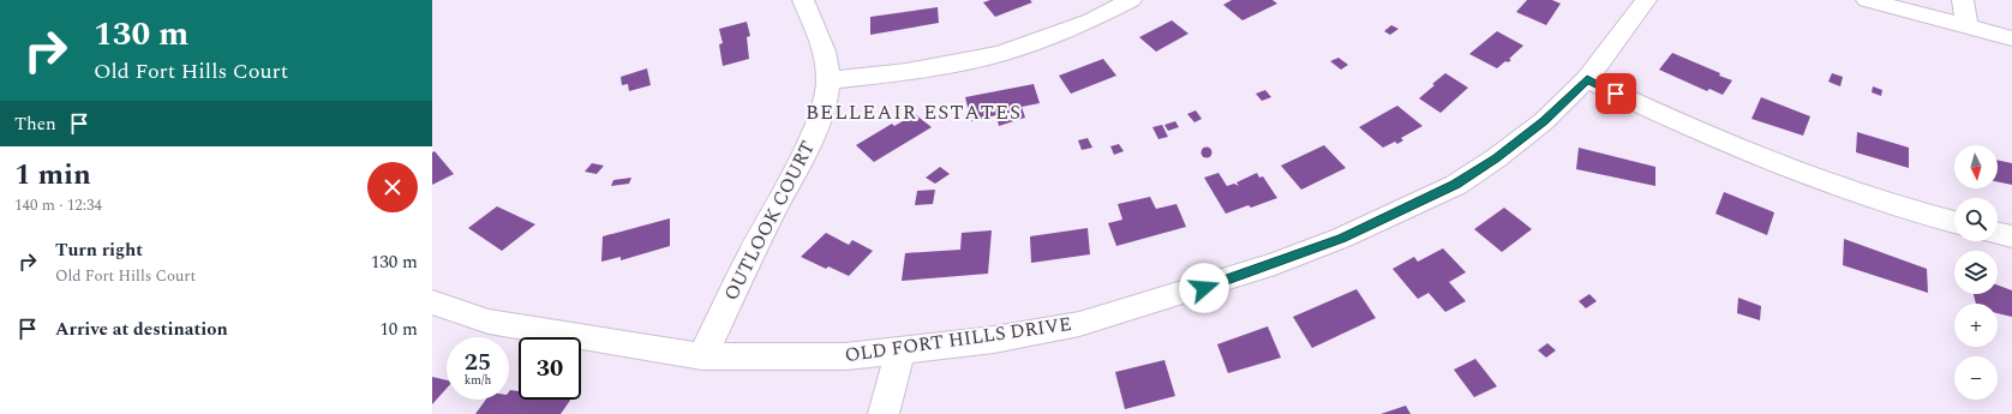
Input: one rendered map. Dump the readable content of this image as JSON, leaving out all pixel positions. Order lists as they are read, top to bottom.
{
  "streets": {
    "street": ["OUTLOOK COURT", "OLD FORT HILLS DRIVE"]
  },
  "crossings": [
    ["OUTLOOK COURT", "OLD FORT HILLS DRIVE"]
  ],
  "districts": ["BELLEAIR ESTATES"],
  "north": "bottom",
  "page": {
    "turn": ["130 m", "Old Fort Hills Court"],
    "then": "Then",
    "map_buttons": ["+", "−"],
    "heading": ["1 min", "140 m · 12:34"],
    "list": [
      {
        "name": "Turn right",
        "note": "Old Fort Hills Court",
        "value": "130 m"
      },
      {
        "name": "Arrive at destination",
        "value": "10 m"
      }
    ],
    "speed": "25 km/h",
    "limit": "30"
  }
}
